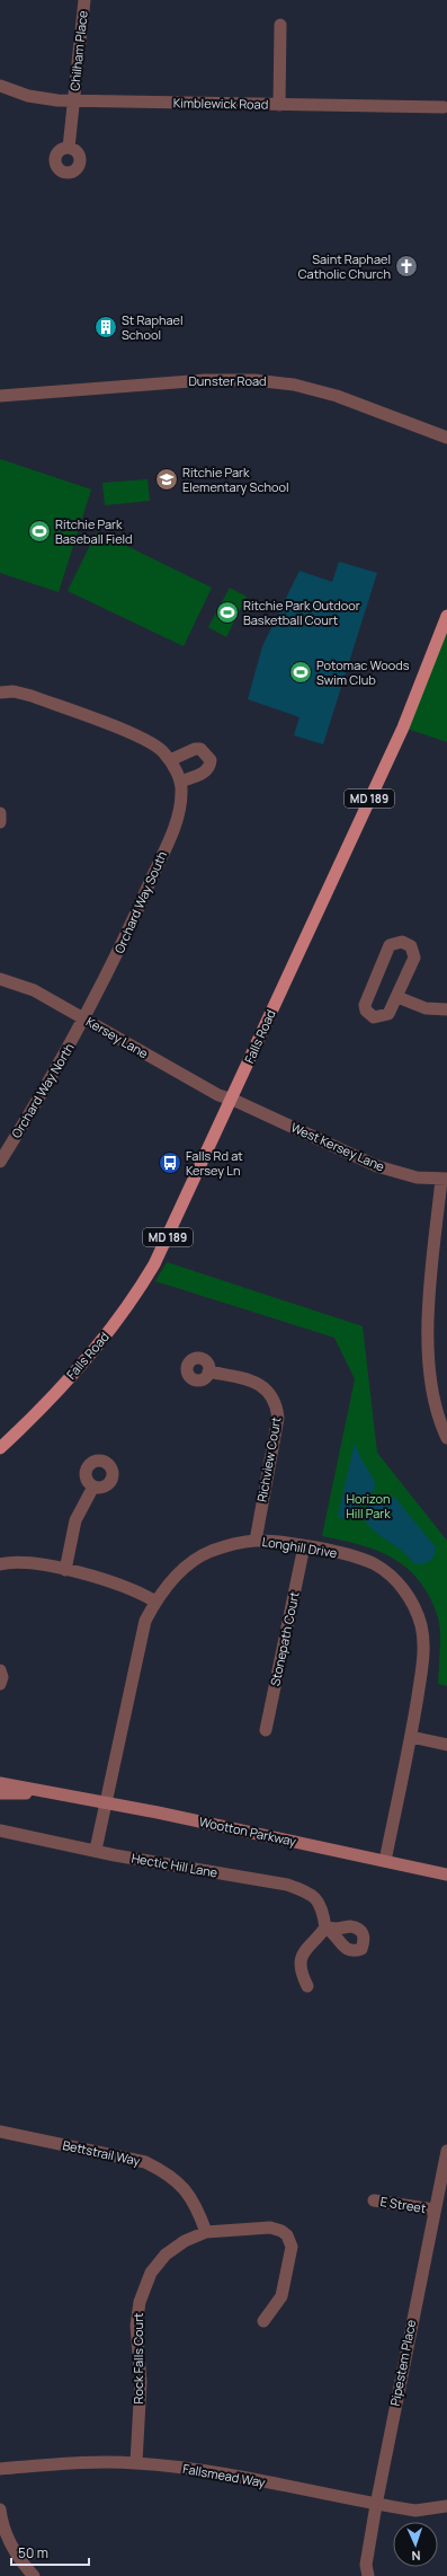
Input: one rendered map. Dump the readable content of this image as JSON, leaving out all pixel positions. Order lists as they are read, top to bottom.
{
  "streets": {
    "main road": ["MD 189", "Falls Road", "Wootton Parkway"],
    "street": [
      "Chilham Place",
      "Kimblewick Road",
      "Dunster Road",
      "Orchard Way South",
      "Kersey Lane",
      "Orchard Way North",
      "West Kersey Lane",
      "Richview Court",
      "Longhill Drive",
      "Stonepath Court",
      "Hectic Hill Lane",
      "Bettstrail Way",
      "E Street",
      "Rock Falls Court",
      "Pipestem Place",
      "Fallsmead Way"
    ]
  },
  "crossings": [
    ["Chilham Place", "Kimblewick Road"],
    ["Orchard Way South", "Kersey Lane"],
    ["Orchard Way South", "Orchard Way North"],
    ["Falls Road", "Kersey Lane"],
    ["Falls Road", "West Kersey Lane"],
    ["Kersey Lane", "Orchard Way North"],
    ["Kersey Lane", "West Kersey Lane"],
    ["Richview Court", "Longhill Drive"],
    ["Longhill Drive", "Stonepath Court"],
    ["Longhill Drive", "Wootton Parkway"],
    ["Longhill Drive", "Hectic Hill Lane"],
    ["Bettstrail Way", "Rock Falls Court"],
    ["E Street", "Pipestem Place"],
    ["Rock Falls Court", "Fallsmead Way"],
    ["Pipestem Place", "Fallsmead Way"]
  ],
  "parks": ["Horizon Hill Park"],
  "places": {
    "church": ["Saint Raphael Catholic Church"],
    "building": ["St Raphael School"],
    "school or university": ["Ritchie Park Elementary School"],
    "sports": ["Ritchie Park Baseball Field", "Ritchie Park Outdoor Basketball Court", "Potomac Woods Swim Club"],
    "bus stop": ["Falls Rd at Kersey Ln"]
  },
  "scale_bar": "50 m",
  "north": "bottom"
}
